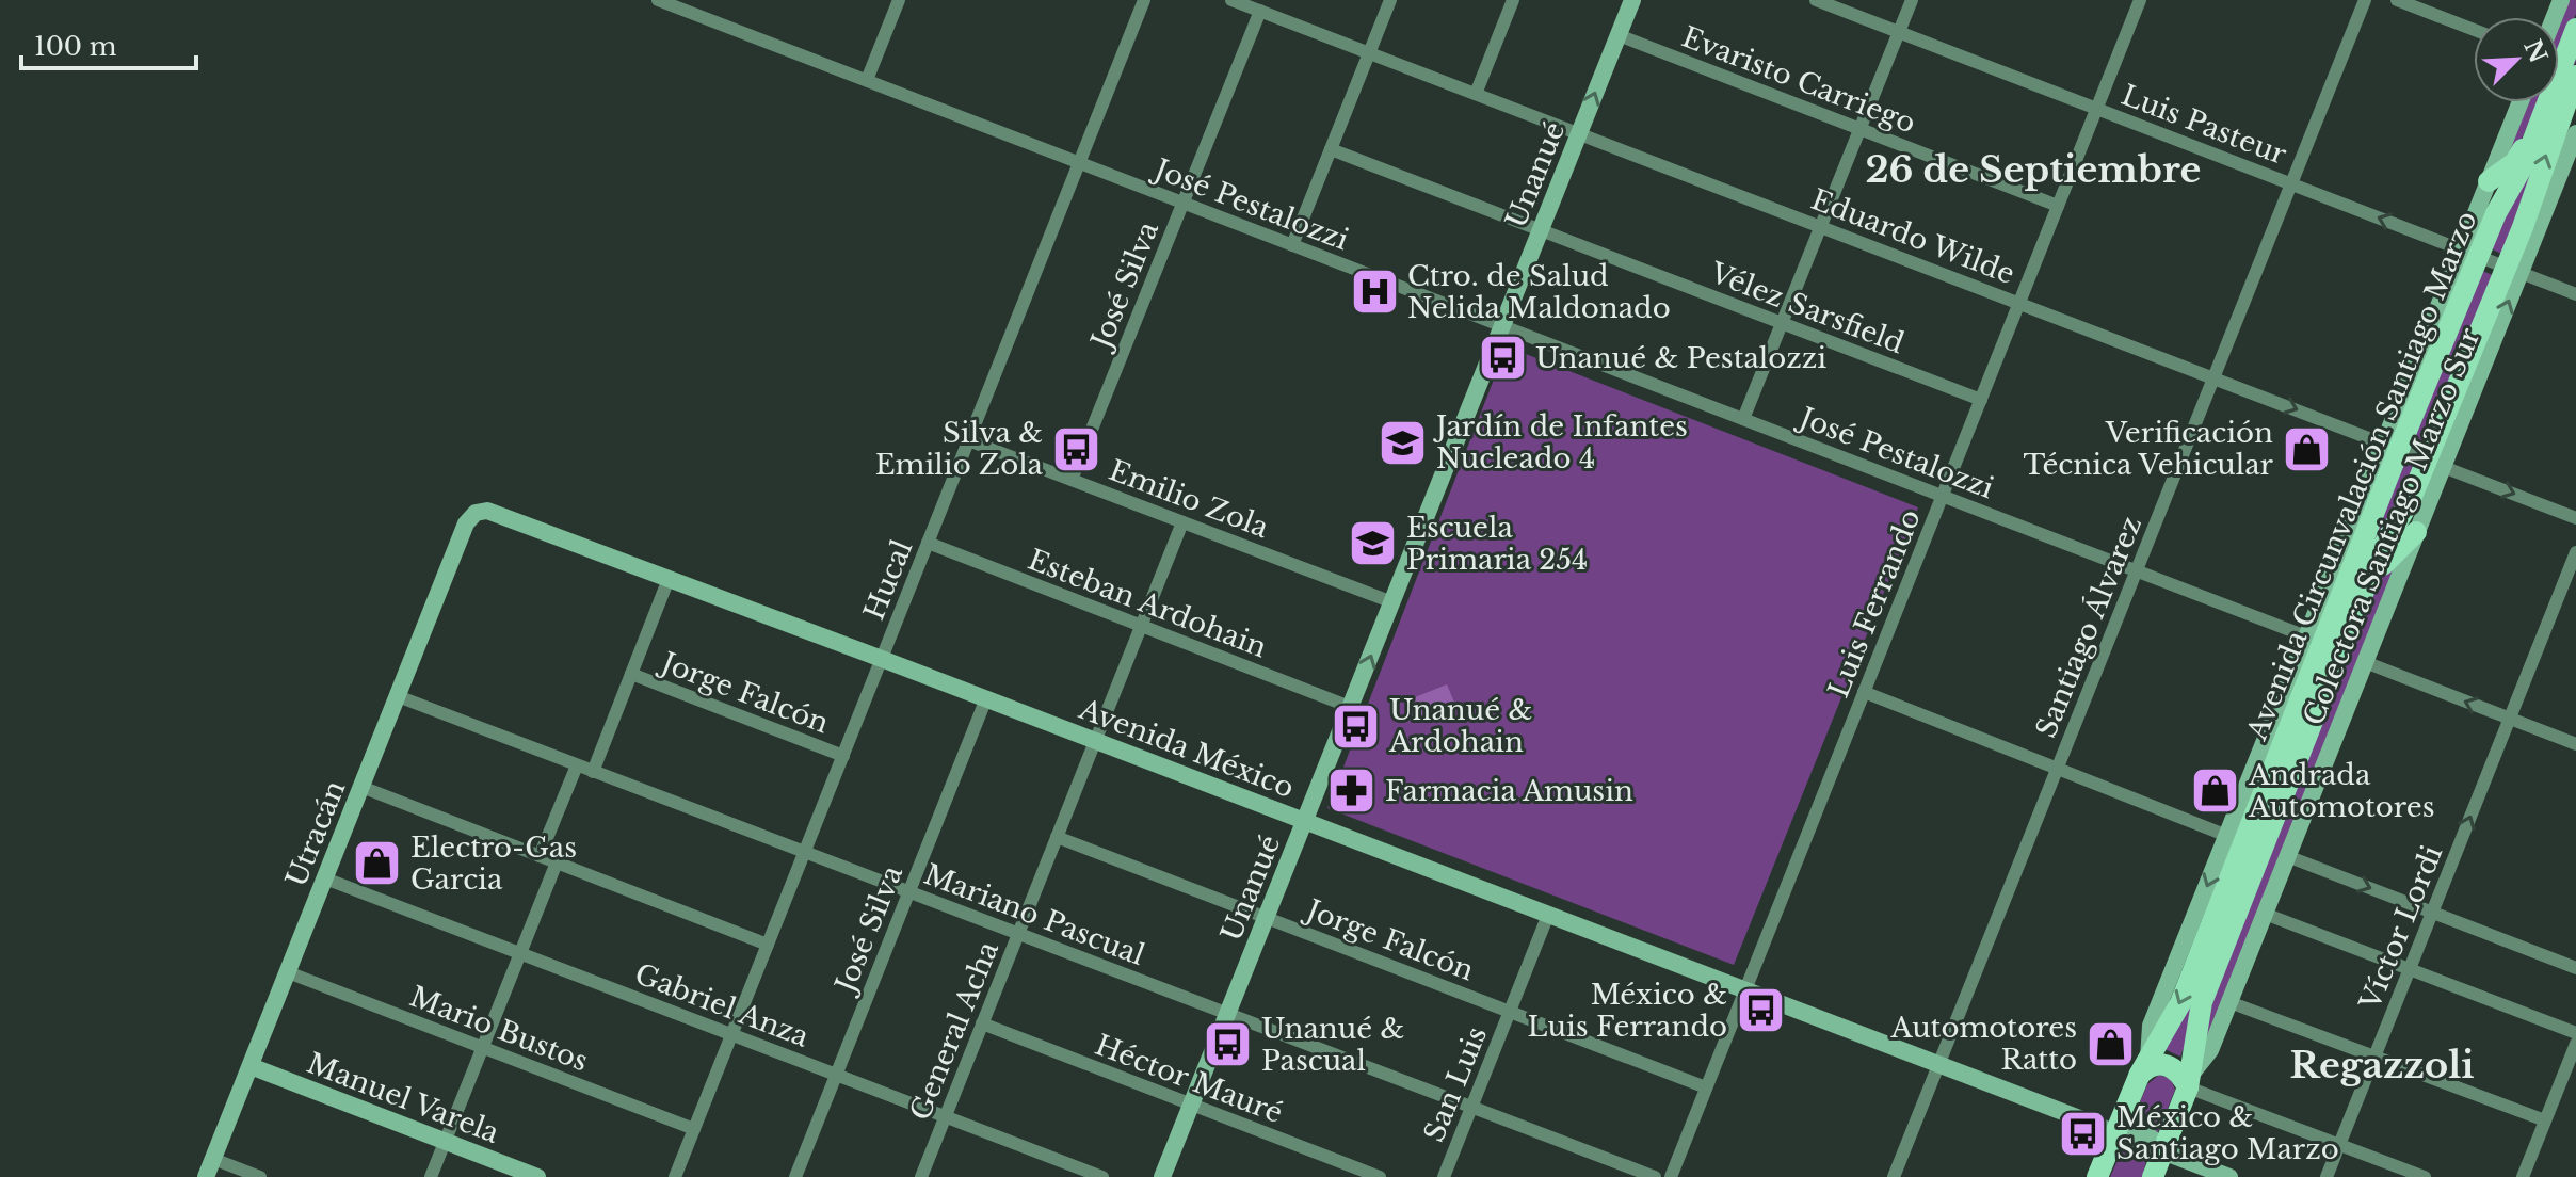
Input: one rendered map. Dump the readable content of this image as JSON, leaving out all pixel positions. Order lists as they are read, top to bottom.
{
  "streets": {
    "main road": ["Avenida Circunvalación Santiago Marzo"],
    "street": [
      "Evaristo Carriego",
      "Luis Pasteur",
      "Unanué",
      "José Pestalozzi",
      "Eduardo Wilde",
      "José Silva",
      "Vélez Sarsfield",
      "Emilio Zola",
      "Colectora Santiago Marzo Sur",
      "Hucal",
      "Esteban Ardohain",
      "Luis Ferrando",
      "Santiago Álvarez",
      "Jorge Falcón",
      "Avenida México",
      "Utracán",
      "Mariano Pascual",
      "Víctor Lordi",
      "Gabriel Anza",
      "Mario Bustos",
      "General Acha",
      "Héctor Mauré",
      "San Luis",
      "Manuel Varela"
    ]
  },
  "crossings": [
    ["Evaristo Carriego", "Unanué"],
    ["Evaristo Carriego", "Luis Ferrando"],
    ["Luis Pasteur", "Avenida Circunvalación Santiago Marzo"],
    ["Luis Pasteur", "Luis Ferrando"],
    ["Luis Pasteur", "Santiago Álvarez"],
    ["Unanué", "José Pestalozzi"],
    ["Unanué", "Eduardo Wilde"],
    ["Unanué", "Vélez Sarsfield"],
    ["Unanué", "Emilio Zola"],
    ["Unanué", "Esteban Ardohain"],
    ["Unanué", "Jorge Falcón"],
    ["Unanué", "Avenida México"],
    ["Unanué", "Mariano Pascual"],
    ["Unanué", "Héctor Mauré"],
    ["José Pestalozzi", "José Silva"],
    ["José Pestalozzi", "Colectora Santiago Marzo Sur"],
    ["José Pestalozzi", "Hucal"],
    ["José Pestalozzi", "Luis Ferrando"],
    ["José Pestalozzi", "Santiago Álvarez"],
    ["Eduardo Wilde", "José Silva"],
    ["Eduardo Wilde", "Avenida Circunvalación Santiago Marzo"],
    ["Eduardo Wilde", "Colectora Santiago Marzo Sur"],
    ["Eduardo Wilde", "Luis Ferrando"],
    ["Eduardo Wilde", "Santiago Álvarez"],
    ["José Silva", "Emilio Zola"],
    ["José Silva", "Avenida México"],
    ["José Silva", "Mariano Pascual"],
    ["José Silva", "Gabriel Anza"],
    ["Vélez Sarsfield", "Luis Ferrando"],
    ["Avenida Circunvalación Santiago Marzo", "Colectora Santiago Marzo Sur"],
    ["Avenida Circunvalación Santiago Marzo", "Avenida México"],
    ["Emilio Zola", "Hucal"],
    ["Emilio Zola", "General Acha"],
    ["Hucal", "Esteban Ardohain"],
    ["Hucal", "Jorge Falcón"],
    ["Hucal", "Avenida México"],
    ["Hucal", "Mariano Pascual"],
    ["Hucal", "Gabriel Anza"],
    ["Hucal", "Mario Bustos"],
    ["Esteban Ardohain", "General Acha"],
    ["Luis Ferrando", "Jorge Falcón"],
    ["Luis Ferrando", "Avenida México"],
    ["Santiago Álvarez", "Avenida México"],
    ["Jorge Falcón", "General Acha"],
    ["Jorge Falcón", "San Luis"],
    ["Avenida México", "Utracán"],
    ["Avenida México", "General Acha"],
    ["Avenida México", "San Luis"],
    ["Utracán", "Mariano Pascual"],
    ["Utracán", "Gabriel Anza"],
    ["Utracán", "Mario Bustos"],
    ["Utracán", "Manuel Varela"],
    ["Mariano Pascual", "General Acha"],
    ["Mariano Pascual", "San Luis"],
    ["Gabriel Anza", "General Acha"],
    ["General Acha", "Héctor Mauré"]
  ],
  "districts": ["26 de Septiembre", "Regazzoli"],
  "places": {
    "hospital": ["Ctro. de Salud Nelida Maldonado"],
    "bus stop": [
      "Unanué & Pestalozzi",
      "Silva & Emilio Zola",
      "Unanué & Ardohain",
      "México & Luis Ferrando",
      "Unanué & Pascual",
      "México & Santiago Marzo"
    ],
    "school or university": ["Jardín de Infantes Nucleado 4", "Escuela Primaria 254"],
    "shop": [
      "Verificación Técnica Vehicular",
      "Andrada Automotores",
      "Electro-Gas Garcia",
      "Automotores Ratto"
    ],
    "pharmacy": ["Farmacia Amusin"]
  },
  "scale_bar": "100 m",
  "north": "top right"
}
